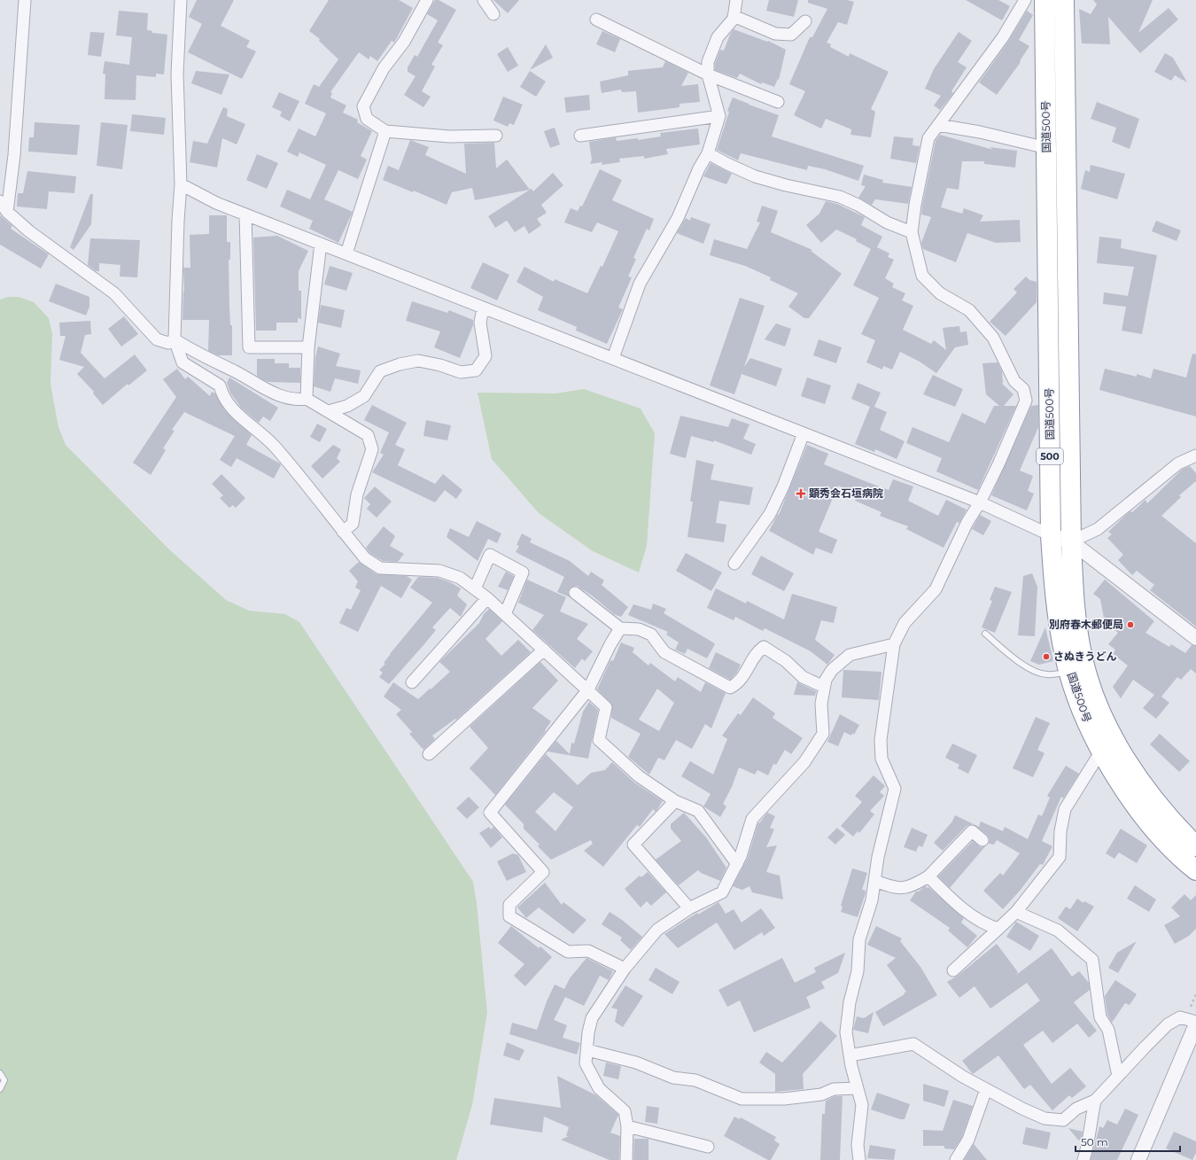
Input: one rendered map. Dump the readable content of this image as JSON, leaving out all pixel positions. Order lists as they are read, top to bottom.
{
  "streets": {
    "highway": ["国道500号", "500"]
  },
  "places": {
    "health": ["顕秀会石垣病院"],
    "other": ["別府春木郵便局", "さぬきうどん"]
  },
  "scale_bar": "50 m"
}
